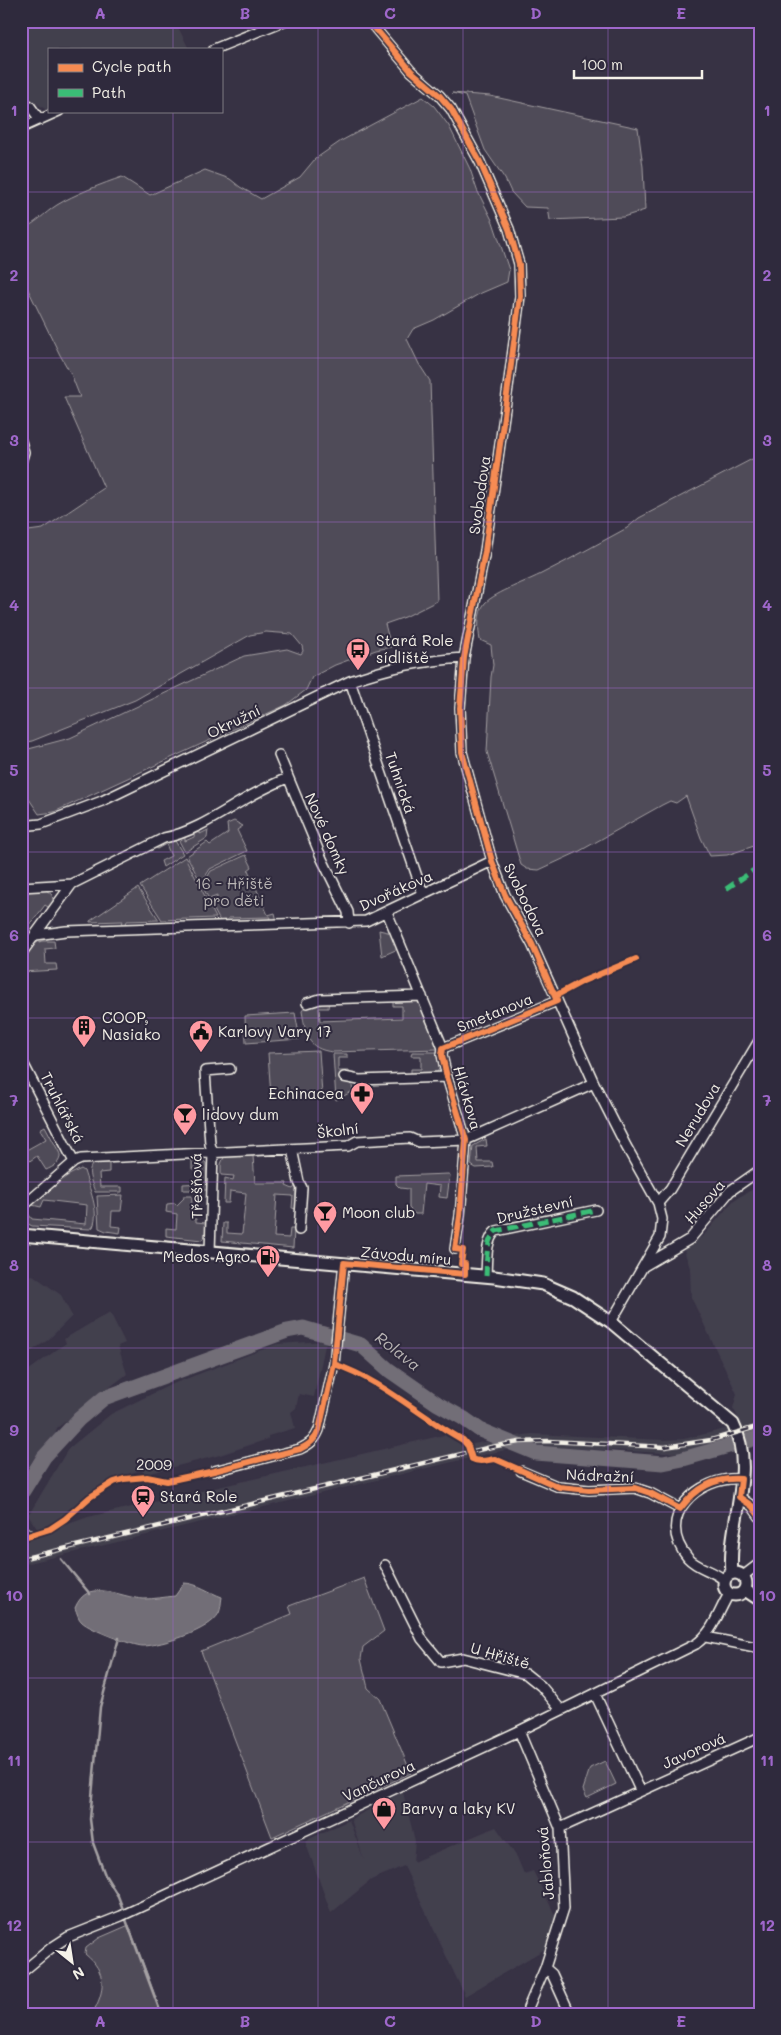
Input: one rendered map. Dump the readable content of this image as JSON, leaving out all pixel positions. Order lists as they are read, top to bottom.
{
  "streets": {
    "main road": ["Závodu míru"],
    "street": [
      "Svobodova",
      "Okružní",
      "Tuhnická",
      "Nové domky",
      "Dvořákova",
      "Smetanova",
      "Hlávkova",
      "Truhlářská",
      "Nerudova",
      "Školní",
      "Třešňová",
      "Husova",
      "Družstevní",
      "Nádražní",
      "U Hřiště",
      "Javorová",
      "Vančurova",
      "Jabloňová"
    ],
    "cycle path": ["2009"]
  },
  "crossings": [
    ["Svobodova", "Okružní"],
    ["Svobodova", "Dvořákova"],
    ["Svobodova", "Smetanova"],
    ["Svobodova", "Nerudova"],
    ["Svobodova", "Školní"],
    ["Svobodova", "Husova"],
    ["Svobodova", "Závodu míru"],
    ["Okružní", "Tuhnická"],
    ["Tuhnická", "Dvořákova"],
    ["Nové domky", "Dvořákova"],
    ["Dvořákova", "Hlávkova"],
    ["Smetanova", "Hlávkova"],
    ["Hlávkova", "Školní"],
    ["Truhlářská", "Školní"],
    ["Školní", "Třešňová"],
    ["Třešňová", "Závodu míru"],
    ["Družstevní", "Závodu míru"],
    ["Závodu míru", "Vančurova"],
    ["U Hřiště", "Vančurova"],
    ["Javorová", "Jabloňová"],
    ["Vančurova", "Jabloňová"]
  ],
  "water": ["Rolava"],
  "parks": ["16 - Hřiště pro děti"],
  "places": {
    "bus stop": ["Stará Role sídliště"],
    "building": ["COOP, Nasiako"],
    "public building": ["Karlovy Vary 17"],
    "pharmacy": ["Echinacea"],
    "bar": ["lidovy dum", "Moon club"],
    "fuel station": ["Medos Agro"],
    "station": ["Stará Role"],
    "shop": ["Barvy a laky KV"]
  },
  "legend": ["Cycle path", "Path"],
  "scale_bar": "100 m",
  "north": "bottom right",
  "grid": {
    "columns": [
      "A",
      "B",
      "C",
      "D",
      "E"
    ],
    "rows": [
      "1",
      "2",
      "3",
      "4",
      "5",
      "6",
      "7",
      "8",
      "9",
      "10",
      "11",
      "12"
    ]
  }
}
